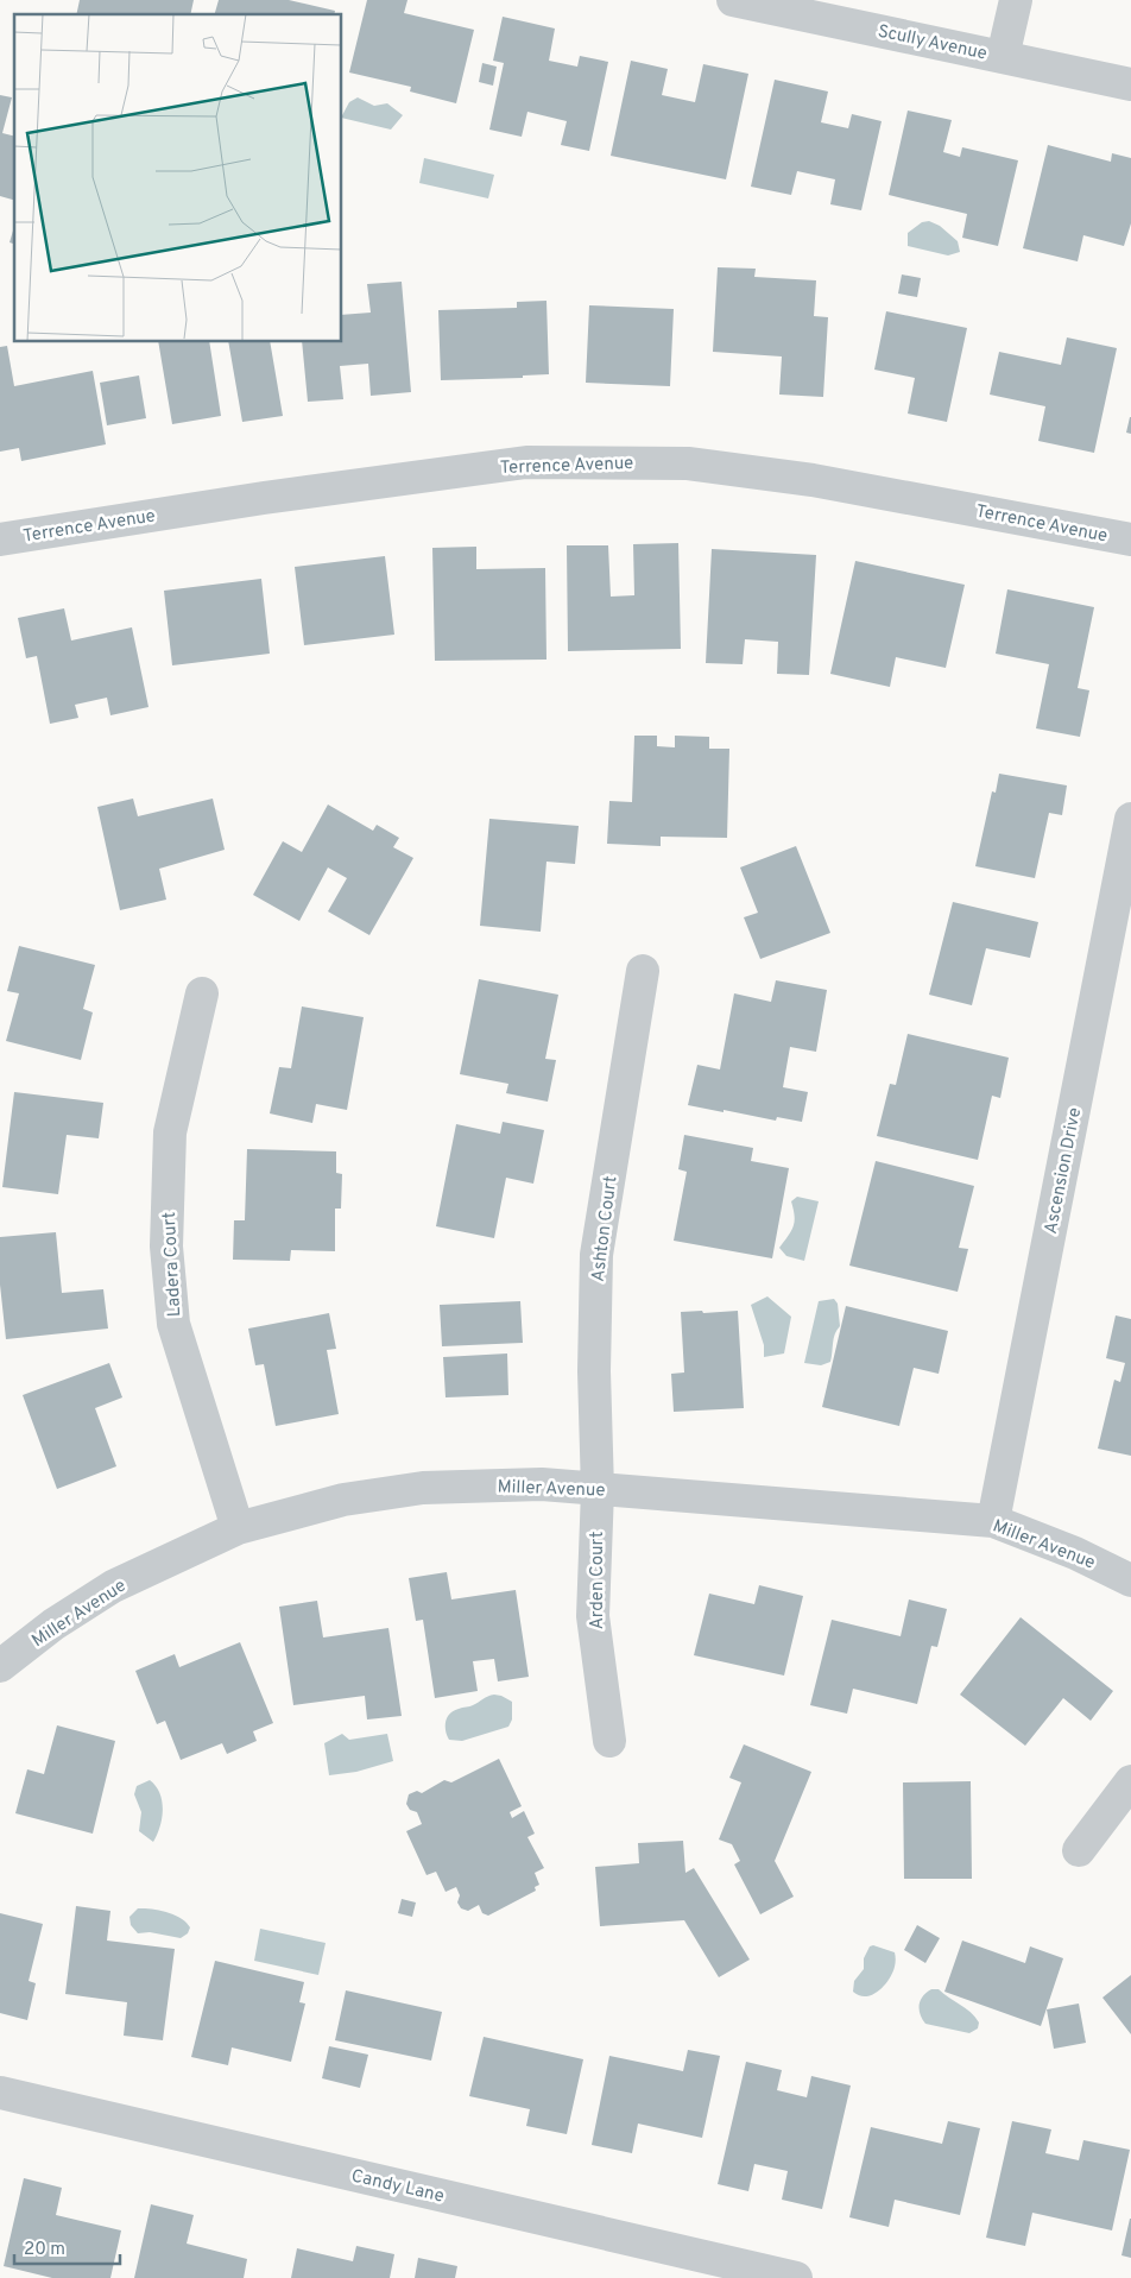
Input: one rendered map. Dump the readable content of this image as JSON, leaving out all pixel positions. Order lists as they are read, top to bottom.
{
  "streets": {
    "street": [
      "Scully Avenue",
      "Terrence Avenue",
      "Ascension Drive",
      "Ashton Court",
      "Ladera Court",
      "Miller Avenue",
      "Arden Court",
      "Candy Lane"
    ]
  },
  "crossings": [
    ["Ascension Drive", "Miller Avenue"],
    ["Ashton Court", "Miller Avenue"],
    ["Ashton Court", "Arden Court"],
    ["Ladera Court", "Miller Avenue"],
    ["Miller Avenue", "Arden Court"]
  ],
  "scale_bar": "20 m"
}
